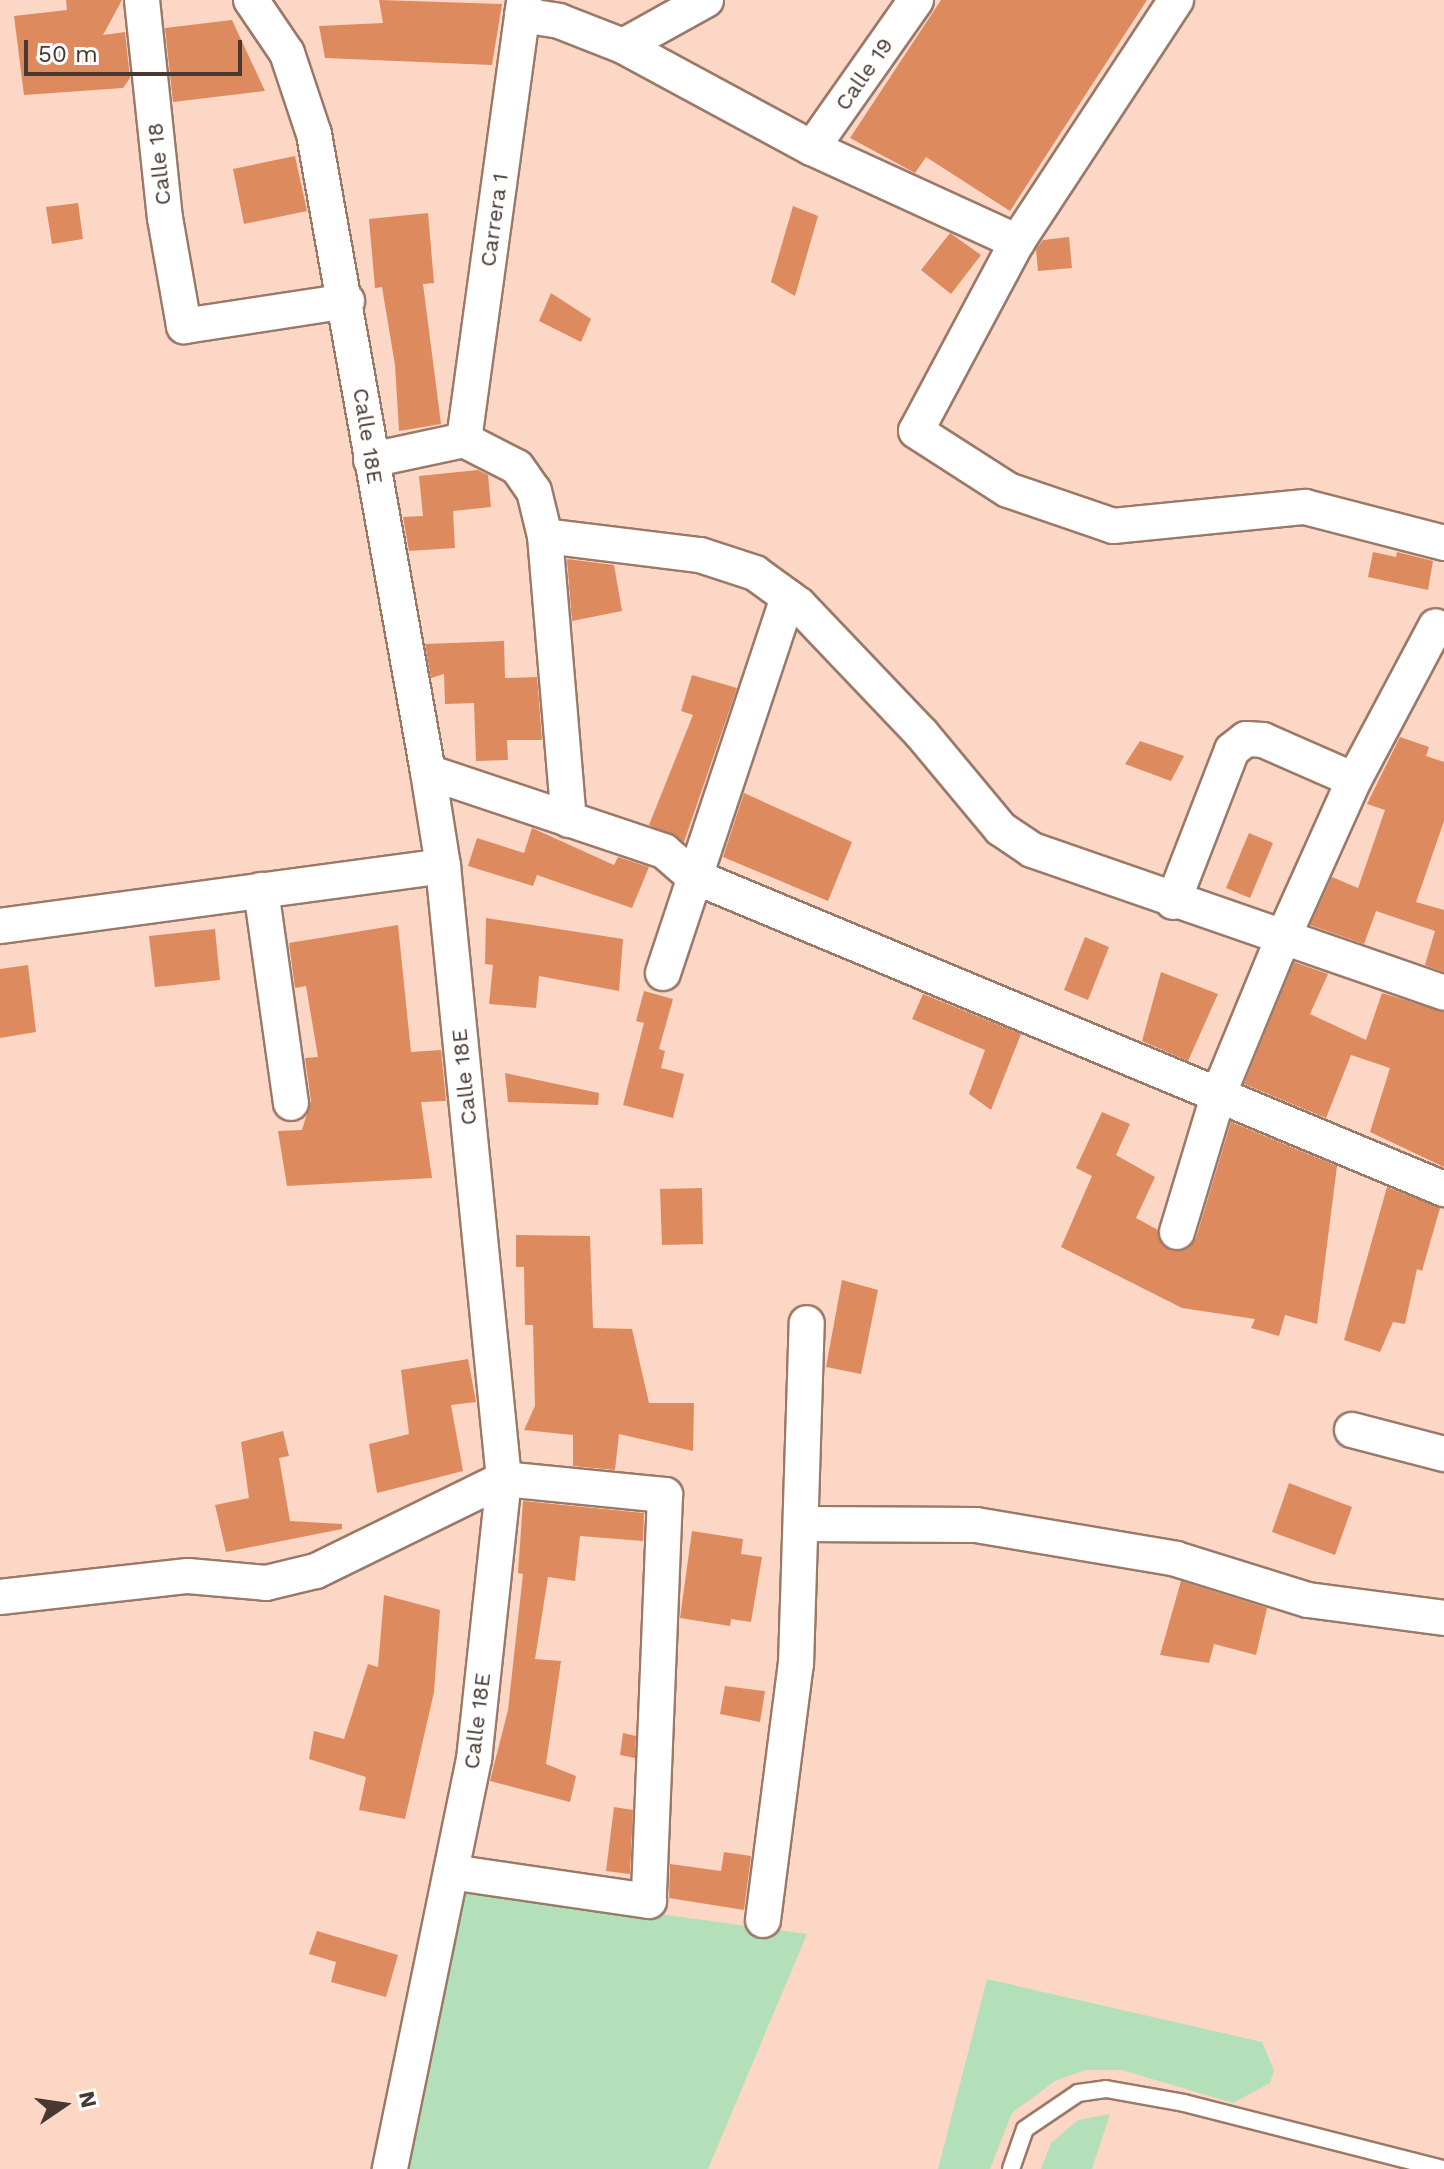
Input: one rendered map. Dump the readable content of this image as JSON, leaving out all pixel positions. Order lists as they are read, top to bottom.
{
  "streets": {
    "street": [
      "Calle 19",
      "Calle 18",
      "Carrera 1",
      "Calle 18E"
    ]
  },
  "crossings": [
    ["Calle 18", "Calle 18E"]
  ],
  "scale_bar": "50 m",
  "north": "right"
}
